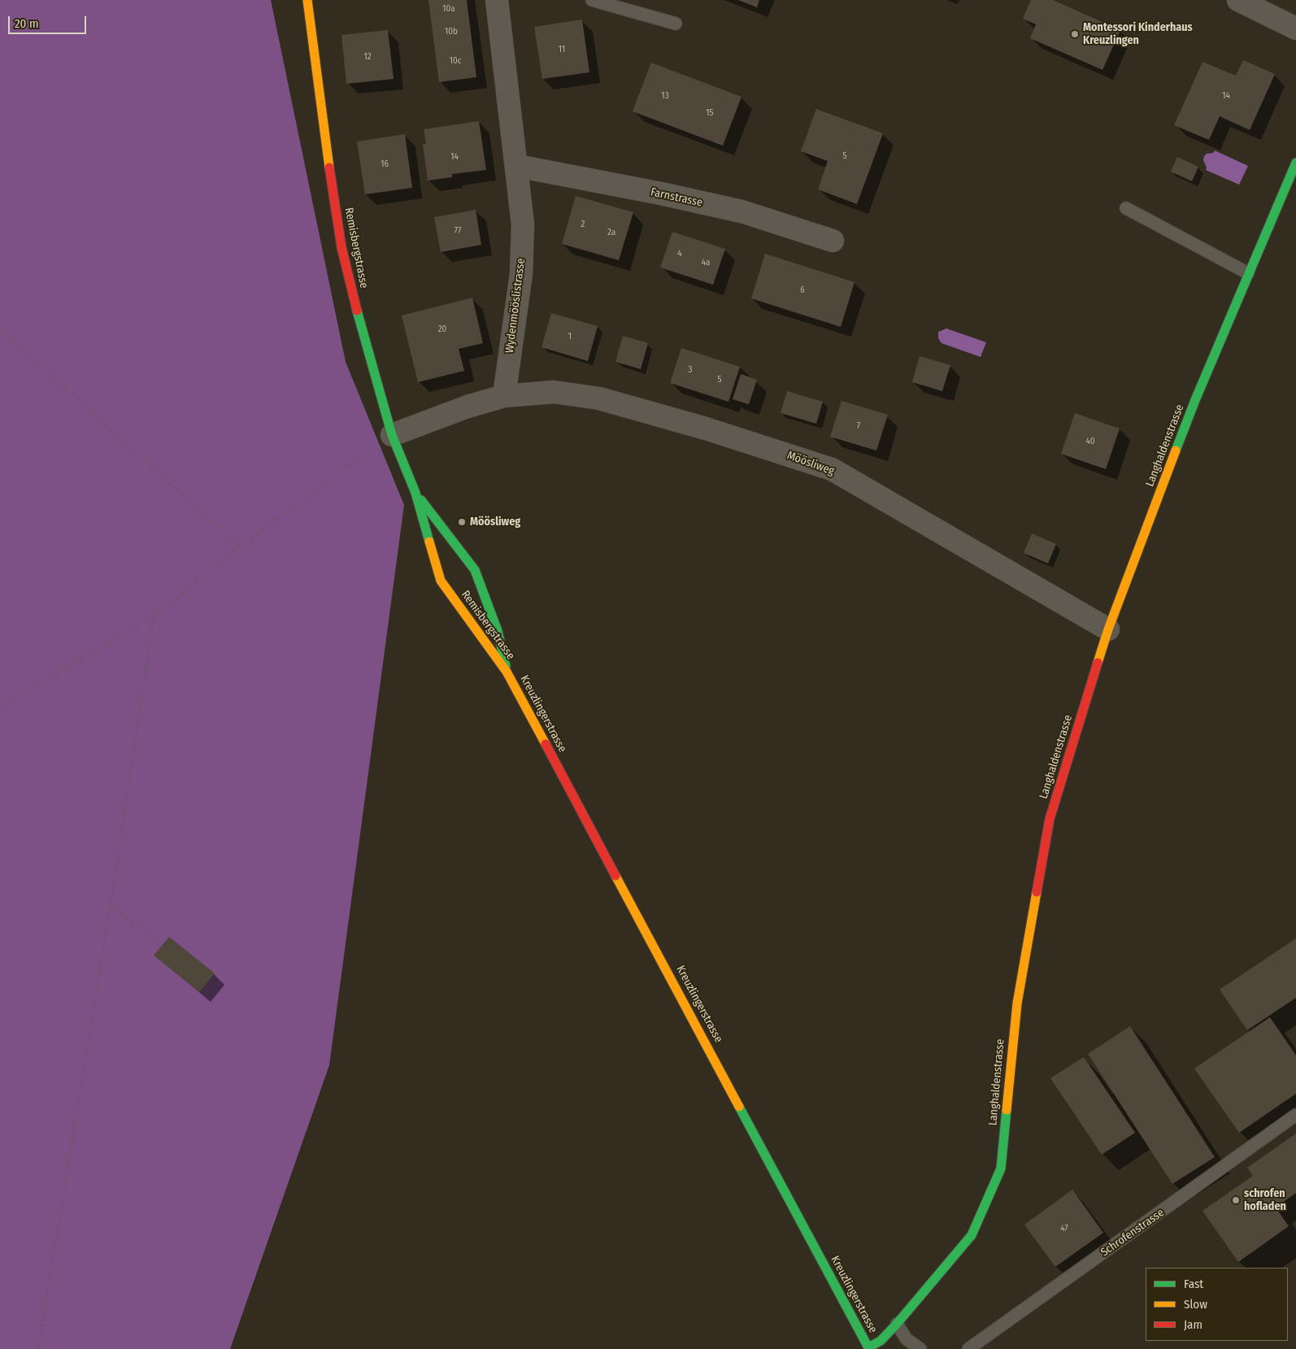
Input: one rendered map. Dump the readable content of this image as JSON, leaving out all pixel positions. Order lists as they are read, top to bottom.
{
  "streets": {
    "street": [
      "Farnstrasse",
      "Remisbergstrasse",
      "Wydenmööslistrasse",
      "Langhaldenstrasse",
      "Möösliweg",
      "Kreuzlingerstrasse"
    ],
    "lane": ["Schrofenstrasse"]
  },
  "crossings": [
    ["Farnstrasse", "Wydenmööslistrasse"],
    ["Remisbergstrasse", "Kreuzlingerstrasse"],
    ["Wydenmööslistrasse", "Möösliweg"],
    ["Langhaldenstrasse", "Möösliweg"],
    ["Langhaldenstrasse", "Kreuzlingerstrasse"]
  ],
  "places": ["Montessori Kinderhaus Kreuzlingen", "Möösliweg", "schrofen hofladen"],
  "house_numbers": [
    "10a",
    "10b",
    "11",
    "12",
    "10c",
    "13",
    "14",
    "15",
    "5",
    "14",
    "16",
    "2",
    "77",
    "2a",
    "4",
    "4a",
    "6",
    "20",
    "1",
    "3",
    "5",
    "7",
    "40",
    "47"
  ],
  "legend": ["Fast", "Slow", "Jam"],
  "scale_bar": "20 m"
}
